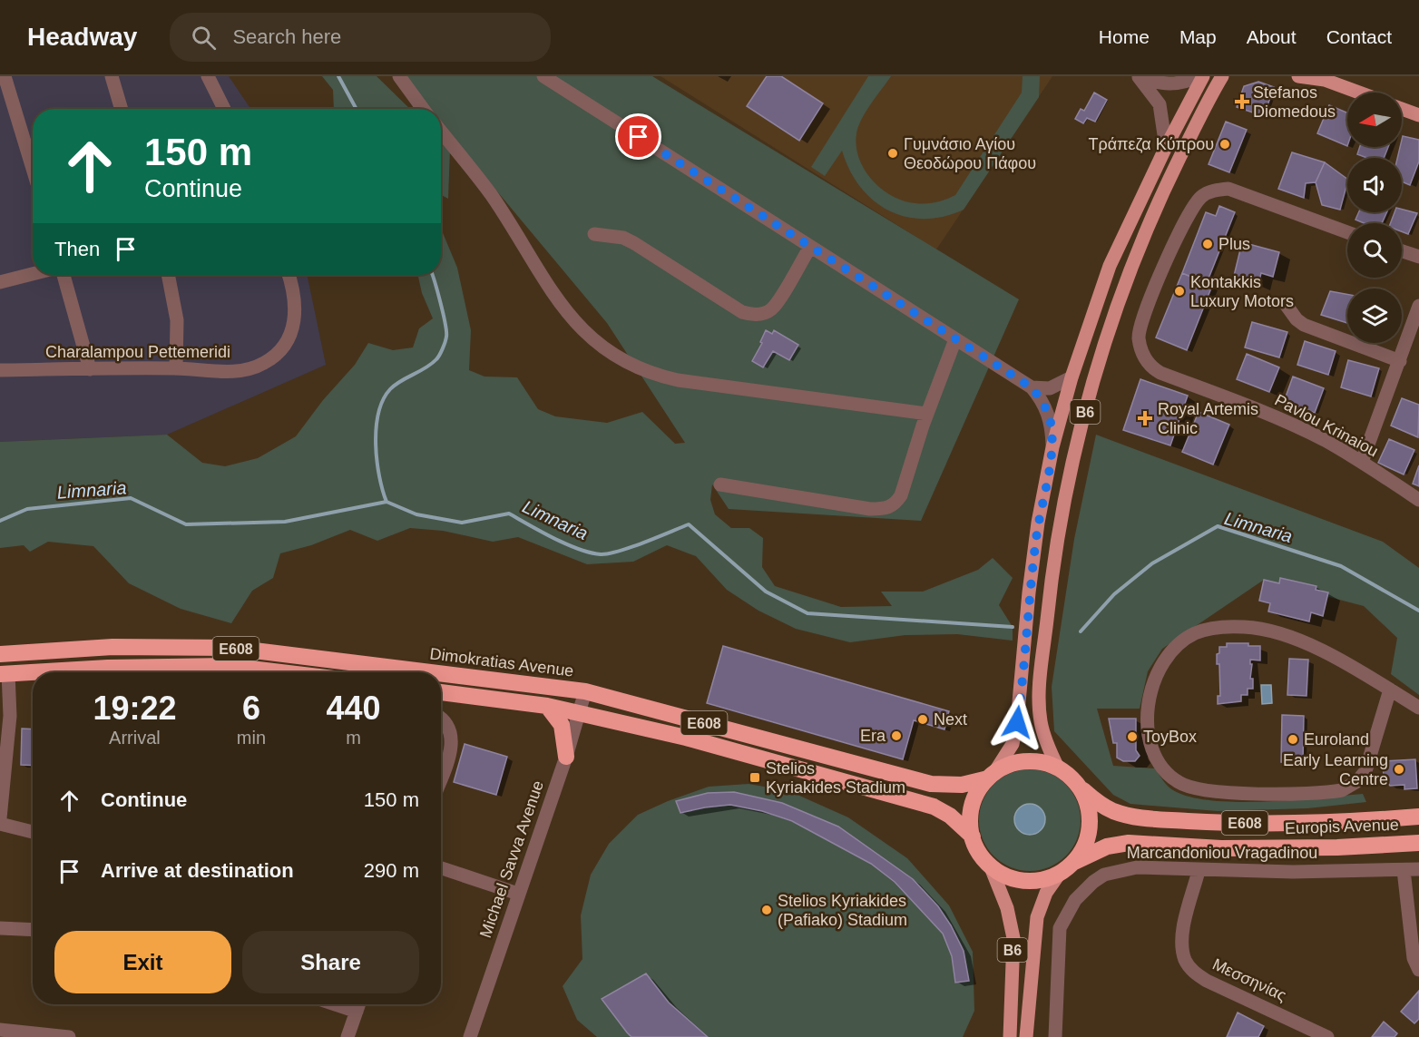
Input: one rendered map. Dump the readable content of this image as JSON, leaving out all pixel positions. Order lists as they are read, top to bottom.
{
  "streets": {
    "highway": ["E608", "Dimokratias Avenue", "Europis Avenue"],
    "main road": ["B6"],
    "street": [
      "Charalampou Pettemeridi",
      "Pavlou Krinaiou",
      "Marcandoniou Vragadinou",
      "Michael Savva Avenue",
      "Μεσσηνίας"
    ]
  },
  "crossings": [
    ["B6", "E608"],
    ["B6", "Dimokratias Avenue"],
    ["B6", "Europis Avenue"],
    ["E608", "Dimokratias Avenue"],
    ["E608", "Europis Avenue"],
    ["E608", "Michael Savva Avenue"],
    ["Dimokratias Avenue", "Europis Avenue"],
    ["Dimokratias Avenue", "Michael Savva Avenue"],
    ["Marcandoniou Vragadinou", "Μεσσηνίας"]
  ],
  "water": ["Limnaria"],
  "places": {
    "health": ["Stefanos Diomedous", "Royal Artemis Clinic"],
    "other": [
      "Τράπεζα Κύπρου",
      "Γυμνάσιο Αγίου Θεοδώρου Πάφου",
      "Plus",
      "Kontakkis Luxury Motors",
      "Next",
      "Era",
      "ToyBox",
      "Euroland",
      "Early Learning Centre",
      "Stelios Kyriakides (Pafiako) Stadium"
    ],
    "transit": ["Stelios Kyriakides Stadium"]
  },
  "north": "left",
  "page": {
    "header": "Headway",
    "search": "Search here",
    "nav": [
      "Home",
      "Map",
      "About",
      "Contact"
    ],
    "turn": ["150 m", "Continue"],
    "then": "Then",
    "eta": [
      "19:22",
      "Arrival",
      "6",
      "min",
      "440",
      "m"
    ],
    "list": [
      {
        "name": "Continue",
        "value": "150 m"
      },
      {
        "name": "Arrive at destination",
        "value": "290 m"
      }
    ],
    "buttons": ["Exit", "Share"]
  }
}
